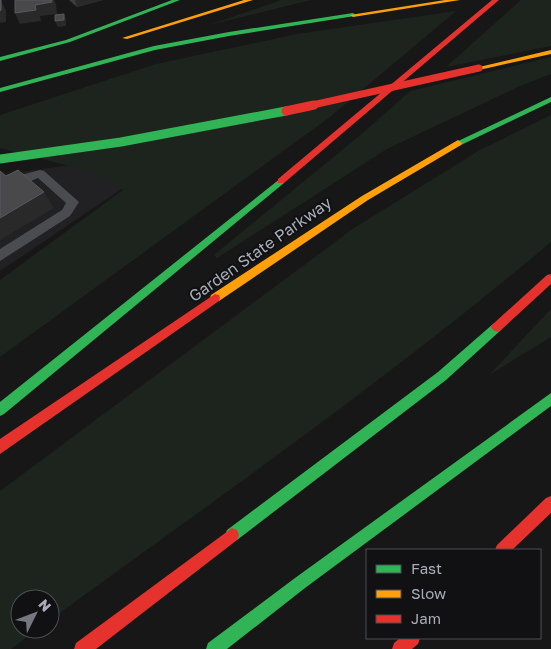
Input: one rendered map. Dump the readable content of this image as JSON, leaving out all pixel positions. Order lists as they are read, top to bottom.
{
  "streets": {
    "main road": ["Garden State Parkway"]
  },
  "legend": ["Fast", "Slow", "Jam"],
  "north": "top right"
}
